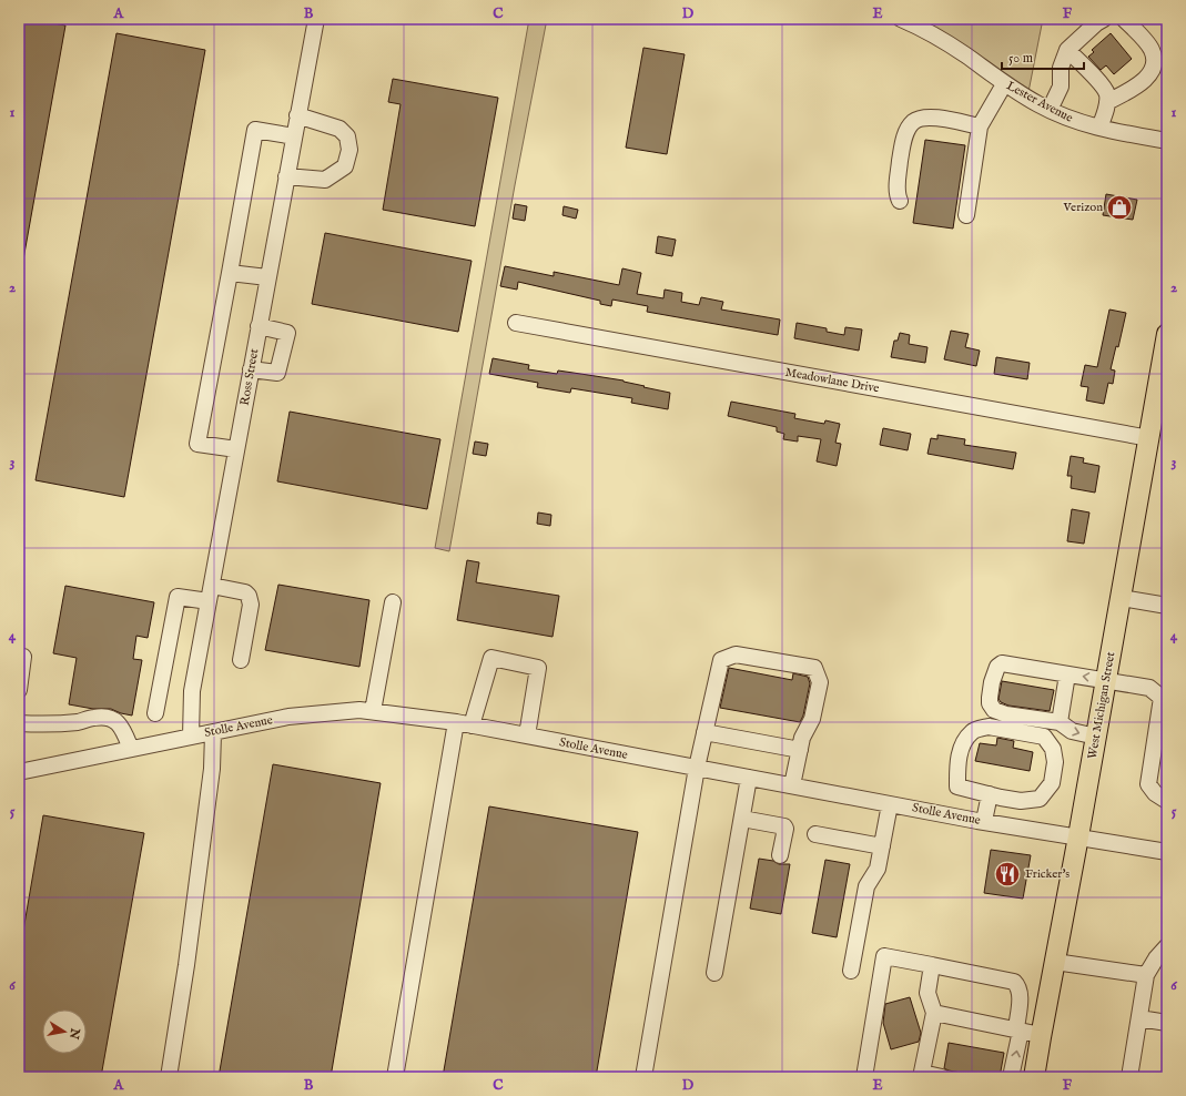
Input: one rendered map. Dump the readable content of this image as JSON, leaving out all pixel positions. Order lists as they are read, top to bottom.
{
  "streets": {
    "main road": ["West Michigan Street"],
    "street": [
      "Lester Avenue",
      "Ross Street",
      "Meadowlane Drive",
      "Stolle Avenue"
    ]
  },
  "crossings": [
    ["Ross Street", "Stolle Avenue"],
    ["Meadowlane Drive", "West Michigan Street"],
    ["West Michigan Street", "Stolle Avenue"]
  ],
  "places": {
    "shop": ["Verizon"],
    "restaurant": ["Fricker's"]
  },
  "scale_bar": "50 m",
  "north": "right",
  "grid": {
    "columns": [
      "A",
      "B",
      "C",
      "D",
      "E",
      "F"
    ],
    "rows": [
      "1",
      "2",
      "3",
      "4",
      "5",
      "6"
    ]
  }
}
